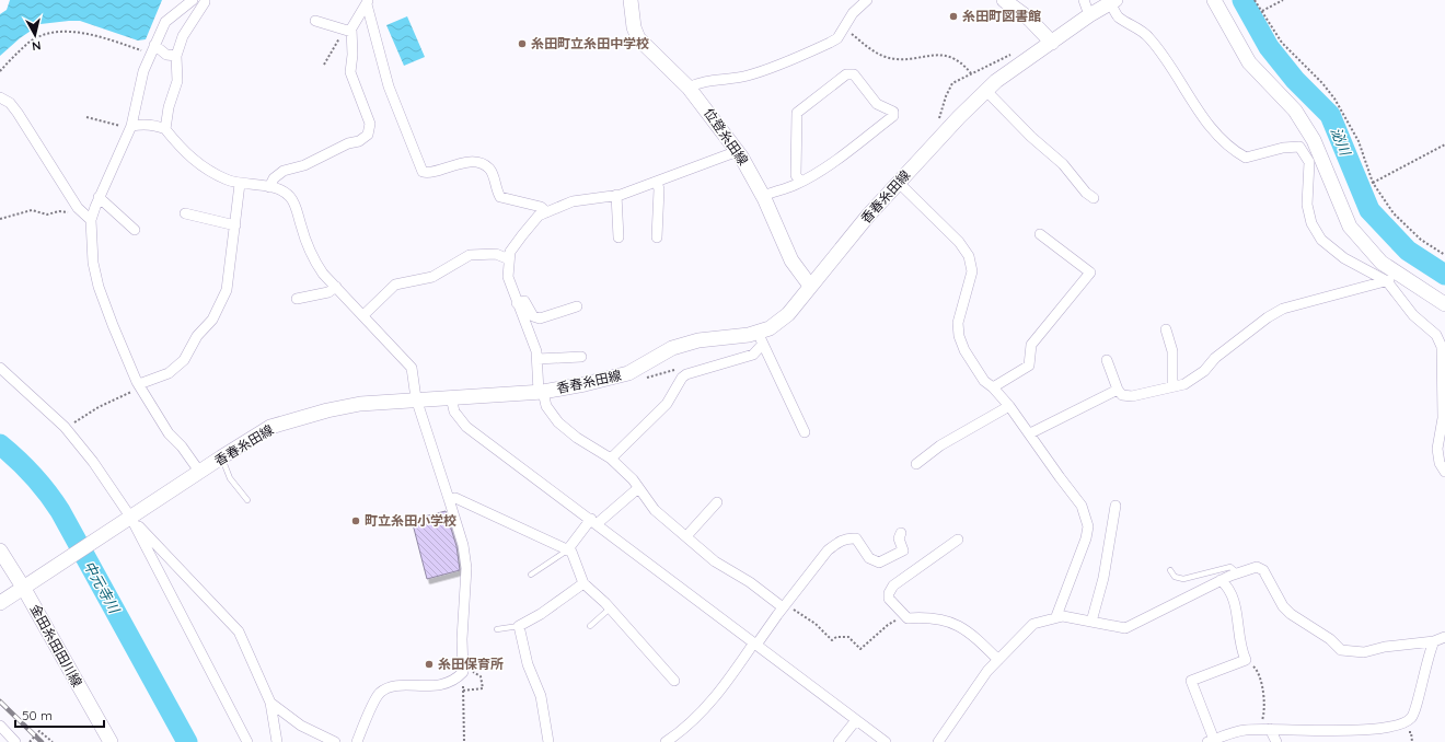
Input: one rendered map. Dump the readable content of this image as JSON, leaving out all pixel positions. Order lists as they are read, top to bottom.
{
  "streets": {
    "main road": ["位登糸田線", "香春糸田線", "金田糸田田川線"]
  },
  "crossings": [
    ["位登糸田線", "香春糸田線"],
    ["香春糸田線", "金田糸田田川線"]
  ],
  "water": ["泌川", "中元寺川"],
  "places": [
    "糸田町図書館",
    "糸田町立糸田中学校",
    "町立糸田小学校",
    "糸田保育所"
  ],
  "scale_bar": "50 m",
  "north": "bottom"
}
